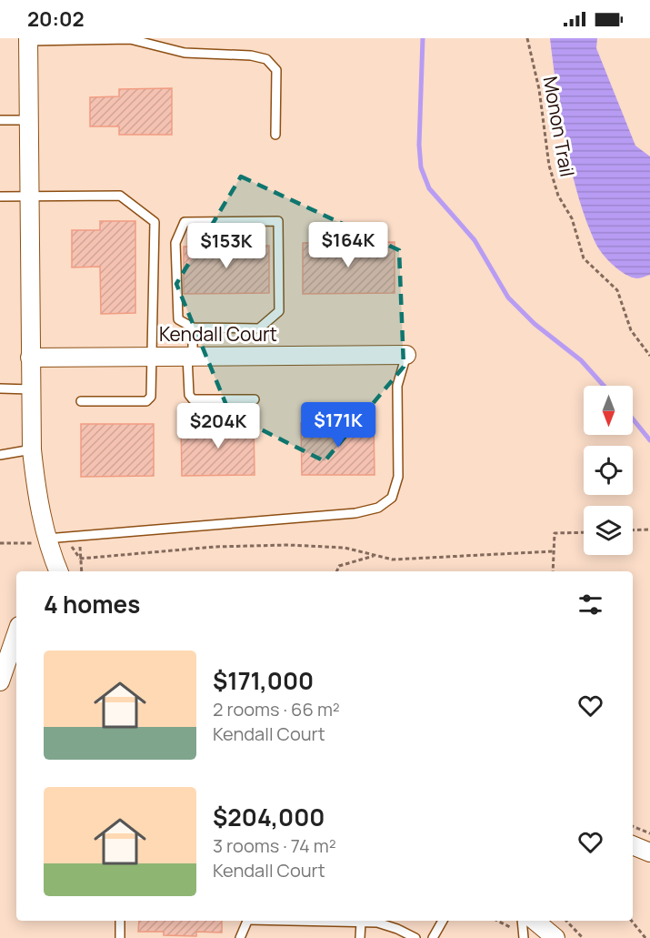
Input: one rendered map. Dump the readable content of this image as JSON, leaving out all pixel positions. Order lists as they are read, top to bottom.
{
  "streets": {
    "street": ["Kendall Court"],
    "path": ["Monon Trail"]
  },
  "north": "bottom",
  "page": {
    "status": "20:02",
    "price": [
      "$164K",
      "$153K",
      "$171K",
      "$204K"
    ],
    "heading": "4 homes",
    "list": [
      {
        "name": "$171,000",
        "note": "2 rooms · 66 m² · Kendall Court"
      },
      {
        "name": "$204,000",
        "note": "3 rooms · 74 m² · Kendall Court"
      }
    ]
  }
}
